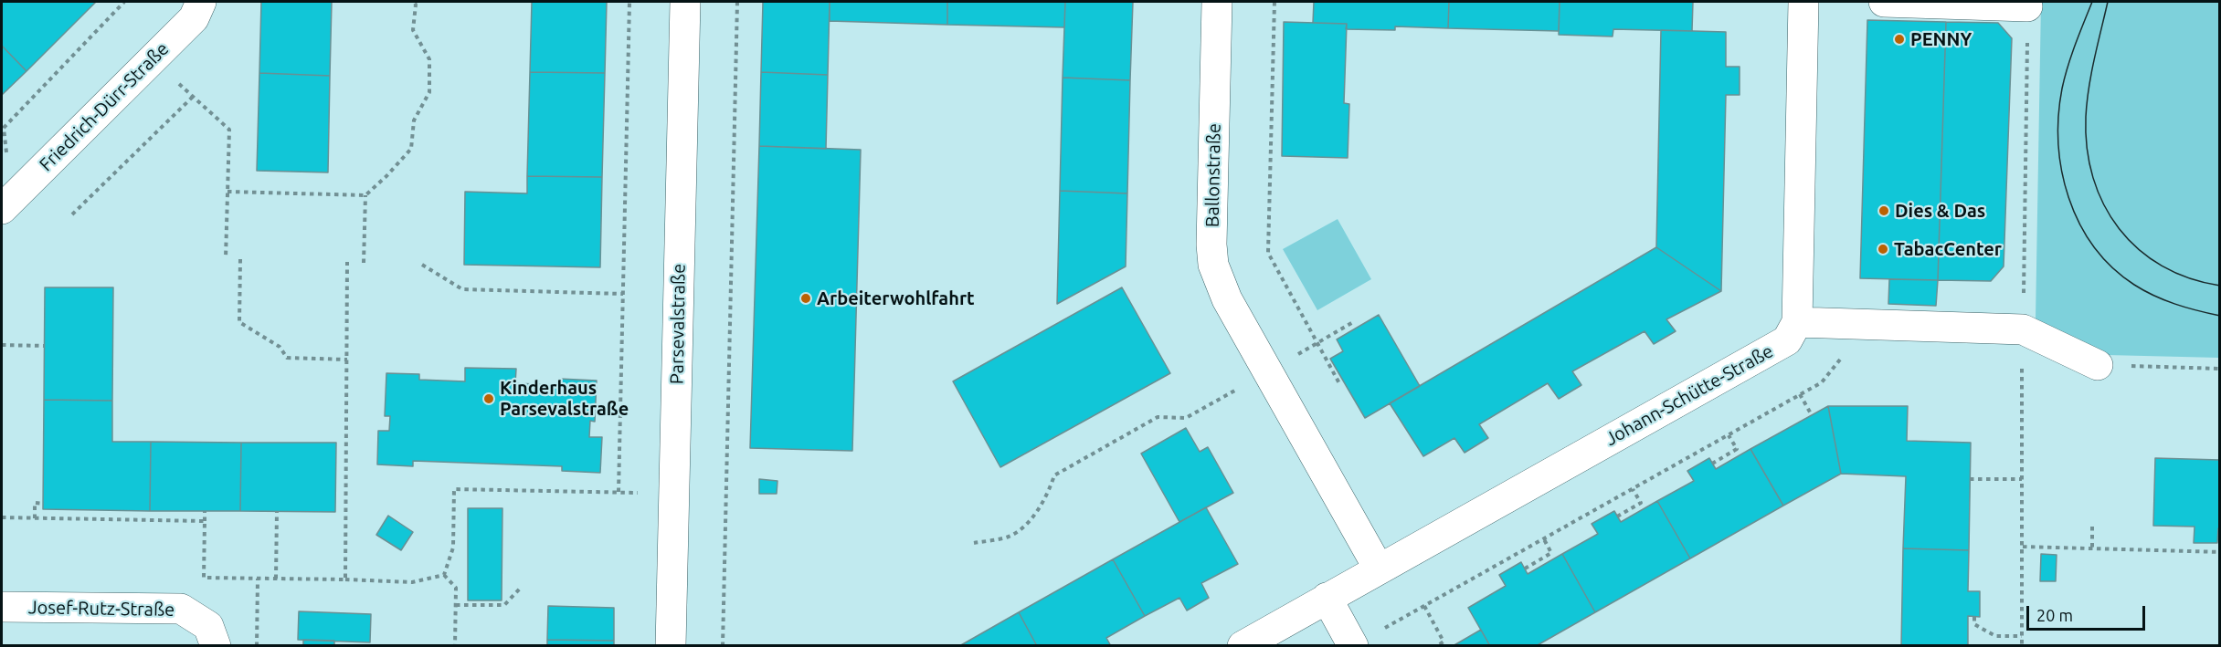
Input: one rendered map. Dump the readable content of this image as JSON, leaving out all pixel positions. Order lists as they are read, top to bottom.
{
  "streets": {
    "street": [
      "Friedrich-Dürr-Straße",
      "Ballonstraße",
      "Parsevalstraße",
      "Johann-Schütte-Straße",
      "Josef-Rutz-Straße"
    ]
  },
  "places": [
    "PENNY",
    "Dies & Das",
    "TabacCenter",
    "Arbeiterwohlfahrt",
    "Kinderhaus Parsevalstraße"
  ],
  "scale_bar": "20 m"
}
